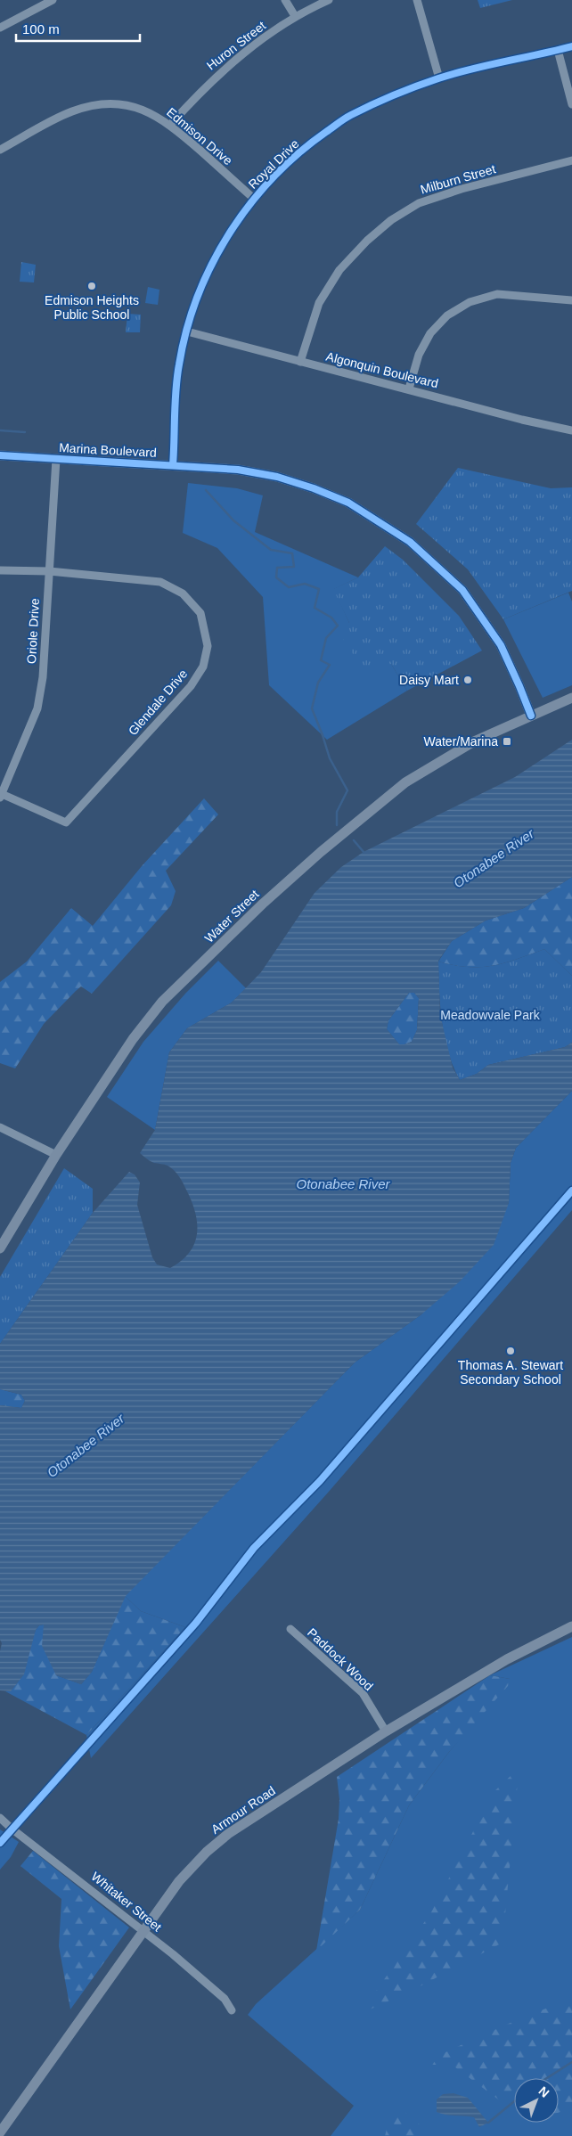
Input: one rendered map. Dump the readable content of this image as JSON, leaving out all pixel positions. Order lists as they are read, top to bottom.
{
  "streets": {
    "main road": ["Marina Boulevard", "Water Street", "Armour Road"],
    "street": [
      "Huron Street",
      "Edmison Drive",
      "Royal Drive",
      "Milburn Street",
      "Algonquin Boulevard",
      "Oriole Drive",
      "Glendale Drive",
      "Paddock Wood",
      "Whitaker Street"
    ]
  },
  "crossings": [
    ["Huron Street", "Edmison Drive"],
    ["Edmison Drive", "Royal Drive"],
    ["Royal Drive", "Algonquin Boulevard"],
    ["Royal Drive", "Marina Boulevard"],
    ["Milburn Street", "Algonquin Boulevard"],
    ["Marina Boulevard", "Oriole Drive"],
    ["Marina Boulevard", "Water Street"],
    ["Oriole Drive", "Glendale Drive"],
    ["Paddock Wood", "Armour Road"],
    ["Armour Road", "Whitaker Street"]
  ],
  "water": ["Otonabee River"],
  "parks": ["Meadowvale Park"],
  "places": {
    "other": ["Edmison Heights Public School", "Daisy Mart", "Thomas A. Stewart Secondary School"],
    "transit": ["Water/Marina"]
  },
  "scale_bar": "100 m",
  "north": "top right"
}
